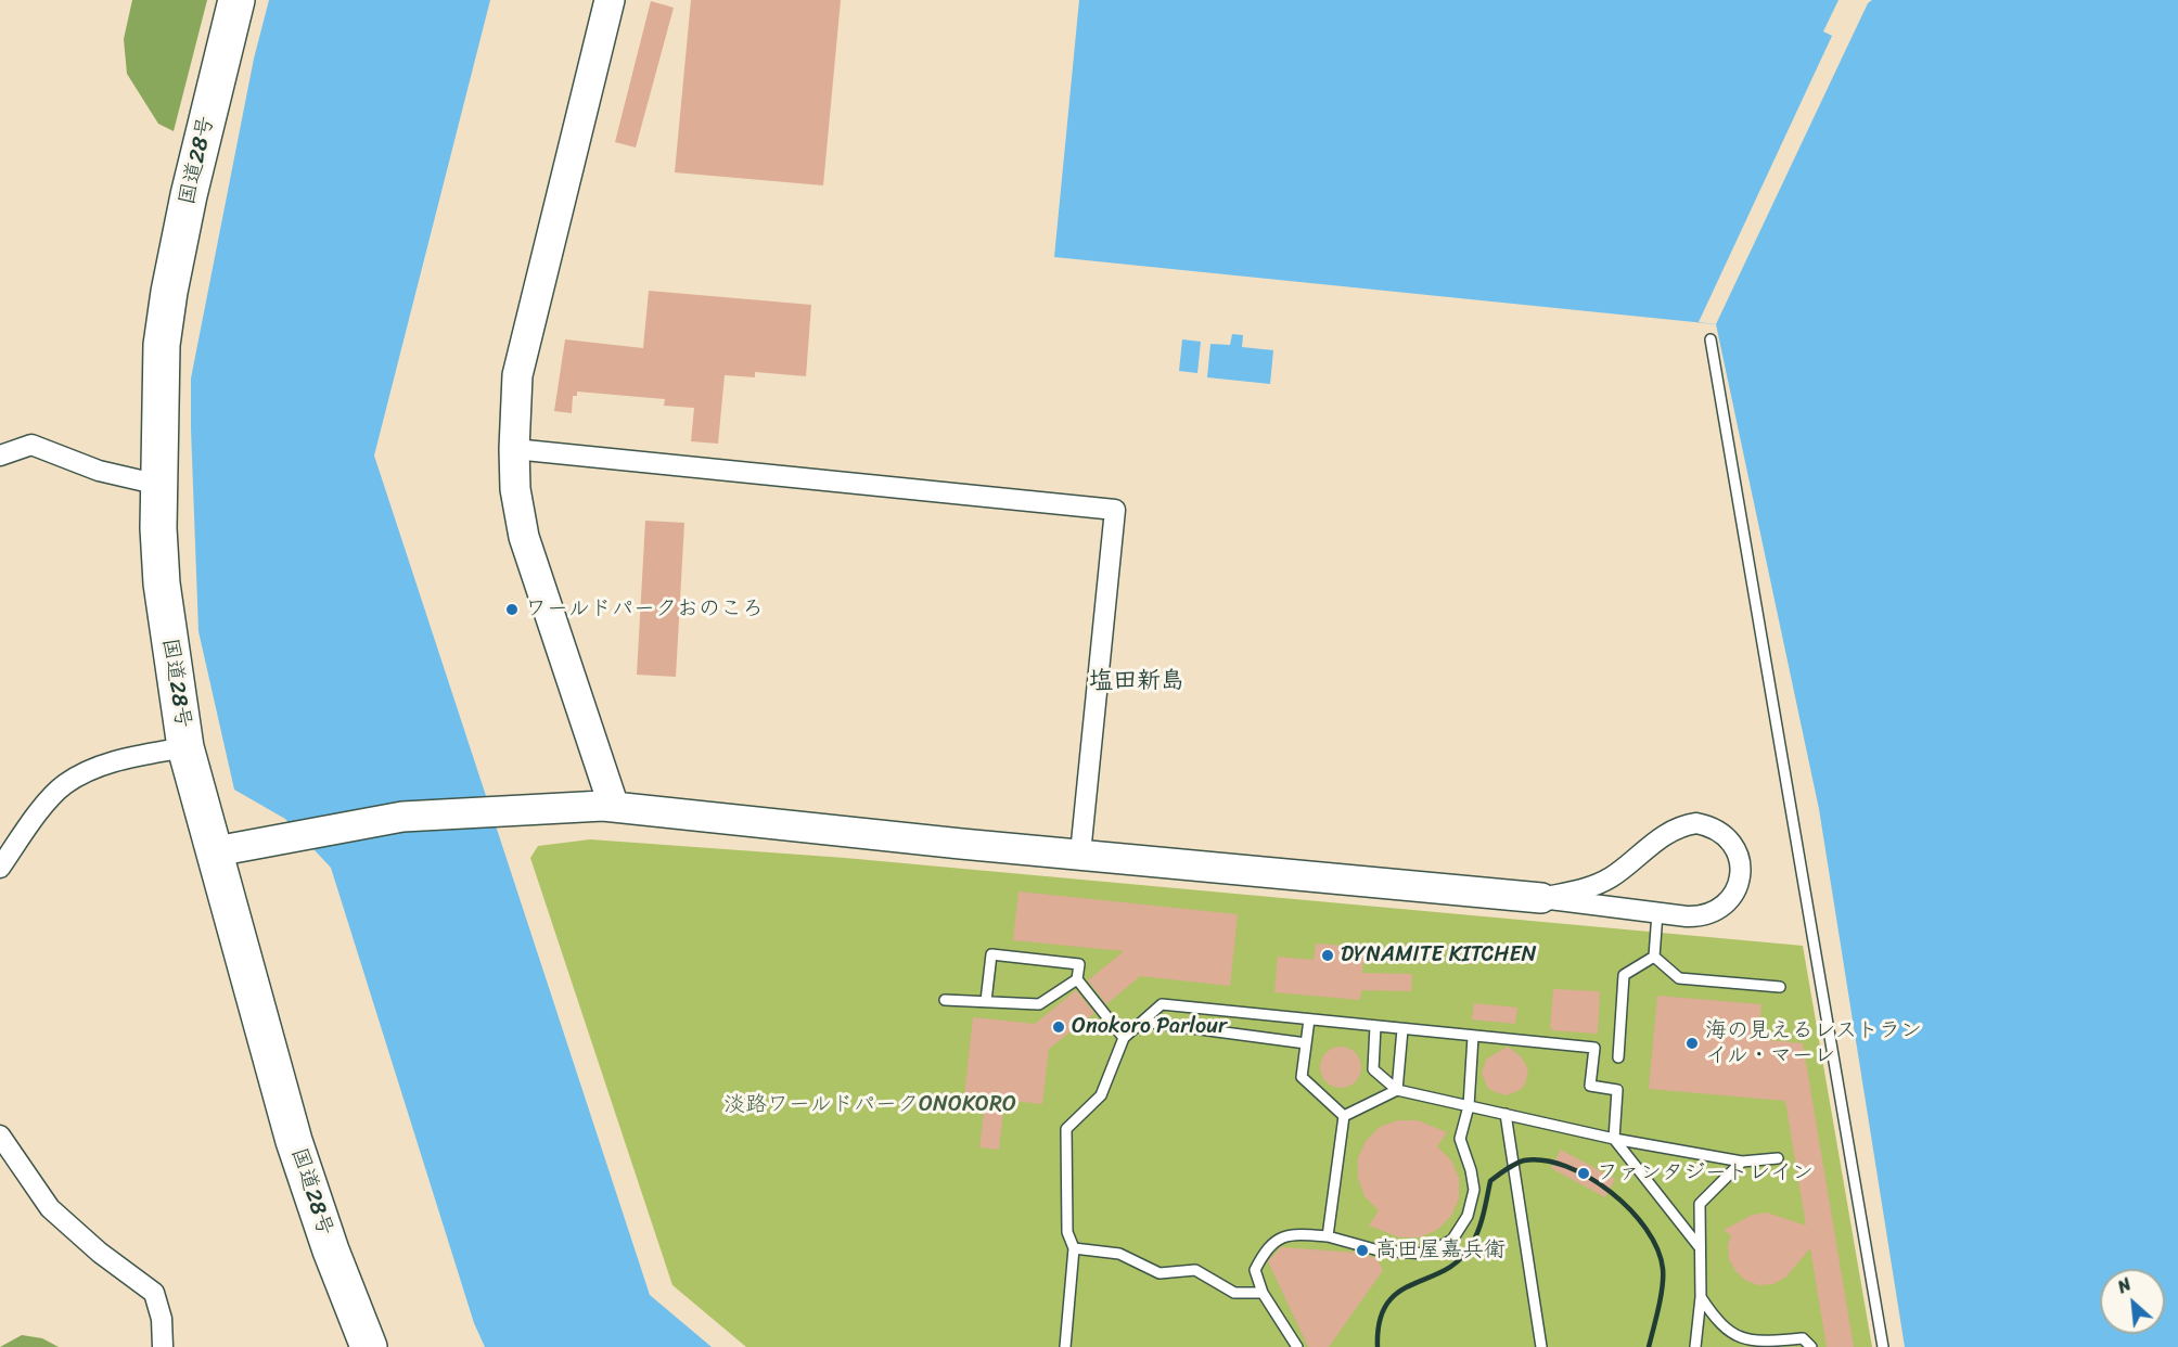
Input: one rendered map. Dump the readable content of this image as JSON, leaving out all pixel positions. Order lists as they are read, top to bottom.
{
  "streets": {
    "highway": ["国道28号"]
  },
  "districts": ["塩田新島"],
  "parks": ["淡路ワールドパークONOKORO"],
  "places": [
    "ワールドパークおのころ",
    "DYNAMITE KITCHEN",
    "Onokoro Parlour",
    "海の見えるレストラン イル・マーレ",
    "ファンタジートレイン",
    "高田屋嘉兵衛"
  ],
  "north": "top left"
}
